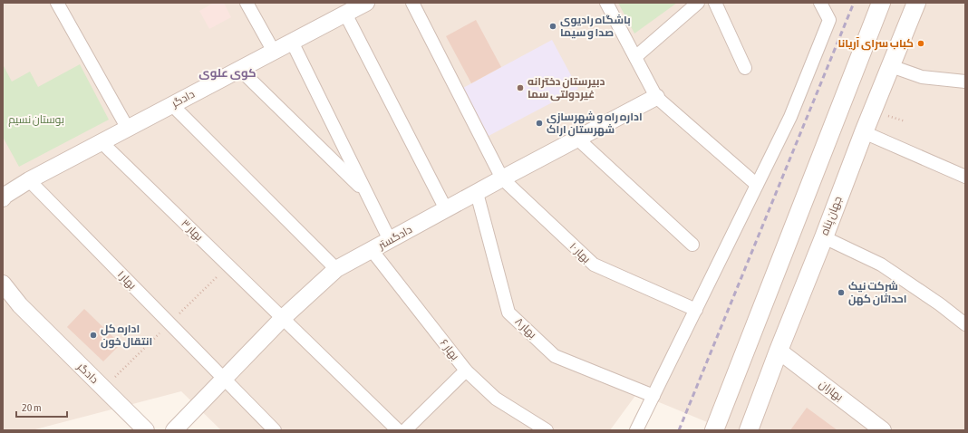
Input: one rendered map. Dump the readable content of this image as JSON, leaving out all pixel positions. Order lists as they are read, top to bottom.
{
  "streets": {
    "main road": ["جهان پناه"],
    "street": [
      "دادگر",
      "بهار ۳",
      "دادگستر",
      "بهار ۱۰",
      "بهار ۱",
      "بهار ۸",
      "بهار ۶",
      "بهاران"
    ]
  },
  "crossings": [
    ["دادگر", "بهار ۳"],
    ["دادگر", "بهار ۱"],
    ["جهان پناه", "بهاران"],
    ["بهار ۳", "دادگستر"],
    ["دادگستر", "بهار ۱۰"],
    ["دادگستر", "بهار ۱"],
    ["دادگستر", "بهار ۸"],
    ["دادگستر", "بهار ۶"]
  ],
  "districts": ["کوی علوی"],
  "parks": ["بوستان نسیم"],
  "places": [
    "باشگاه رادیوی صدا و سیما",
    "کباب سرای آریانا",
    "دبیرستان دخترانه غیردولتی سما",
    "اداره راه و شهرسازی شهرستان اراک",
    "شرکت نیک احداثان کهن",
    "اداره کل انتقال خون"
  ],
  "scale_bar": "20 m"
}
